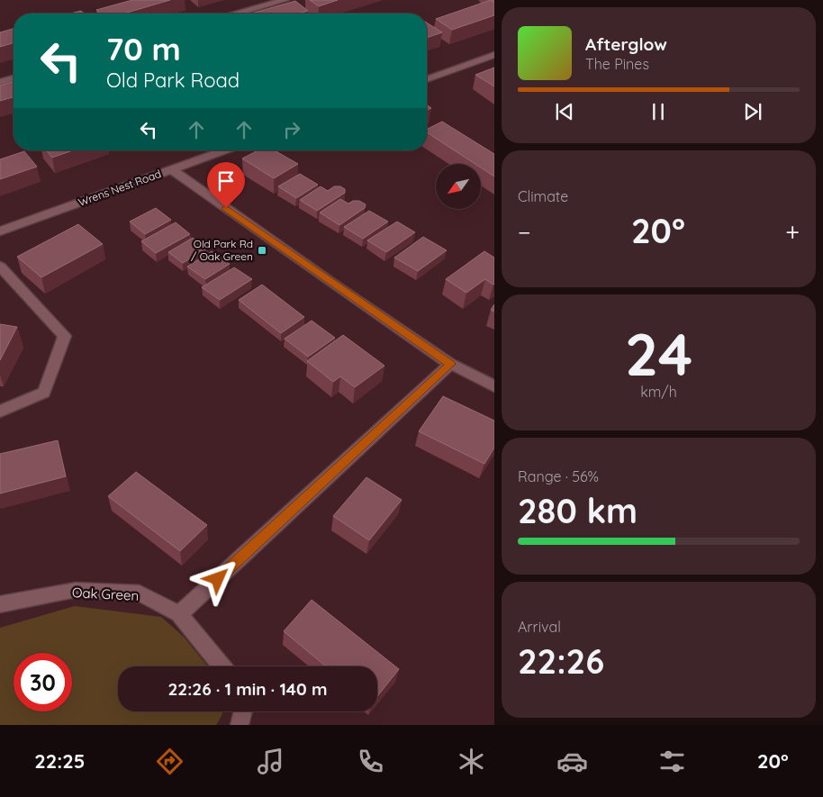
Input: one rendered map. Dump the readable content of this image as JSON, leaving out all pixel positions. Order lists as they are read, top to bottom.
{
  "streets": {
    "street": ["Wrens Nest Road", "Oak Green"]
  },
  "places": {
    "transit": ["Old Park Rd / Oak Green"]
  },
  "north": "bottom left",
  "page": {
    "turn": ["70 m", "Old Park Road"],
    "song": ["Afterglow", "The Pines"],
    "tile": [
      "Climate",
      ["24", "km/h"],
      ["Range · 56%", "280 km"],
      ["Arrival", "22:26"]
    ],
    "heat": ["−", "20°", "+"],
    "limit": "30",
    "trip": "22:26 · 1 min · 140 m",
    "tabs": ["22:25", "20°"]
  }
}
